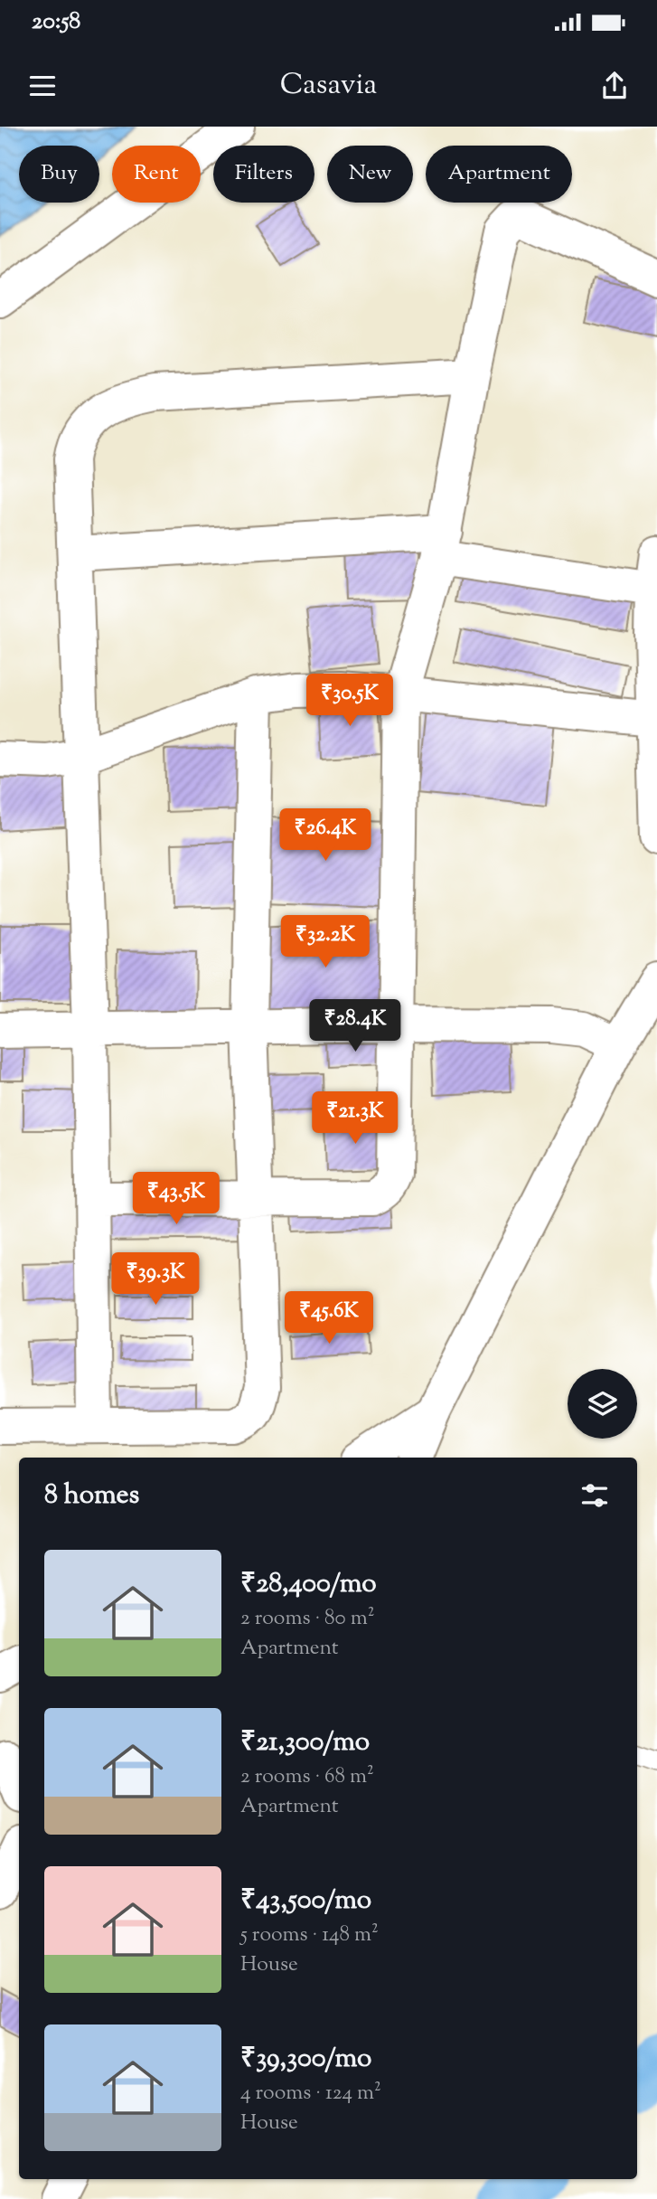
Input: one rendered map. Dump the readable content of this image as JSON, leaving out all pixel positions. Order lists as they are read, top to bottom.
{
  "page": {
    "status": "20:58",
    "header": "Casavia",
    "chip": [
      "Buy",
      "Rent",
      "Filters",
      "New",
      "Apartment"
    ],
    "price": [
      "₹30.5K",
      "₹26.4K",
      "₹32.2K",
      "₹28.4K",
      "₹21.3K",
      "₹43.5K",
      "₹39.3K",
      "₹45.6K"
    ],
    "heading": "8 homes",
    "list": [
      {
        "name": "₹28,400/mo",
        "note": "2 rooms · 80 m² · Apartment"
      },
      {
        "name": "₹21,300/mo",
        "note": "2 rooms · 68 m² · Apartment"
      },
      {
        "name": "₹43,500/mo",
        "note": "5 rooms · 148 m² · House"
      },
      {
        "name": "₹39,300/mo",
        "note": "4 rooms · 124 m² · House"
      }
    ]
  }
}
